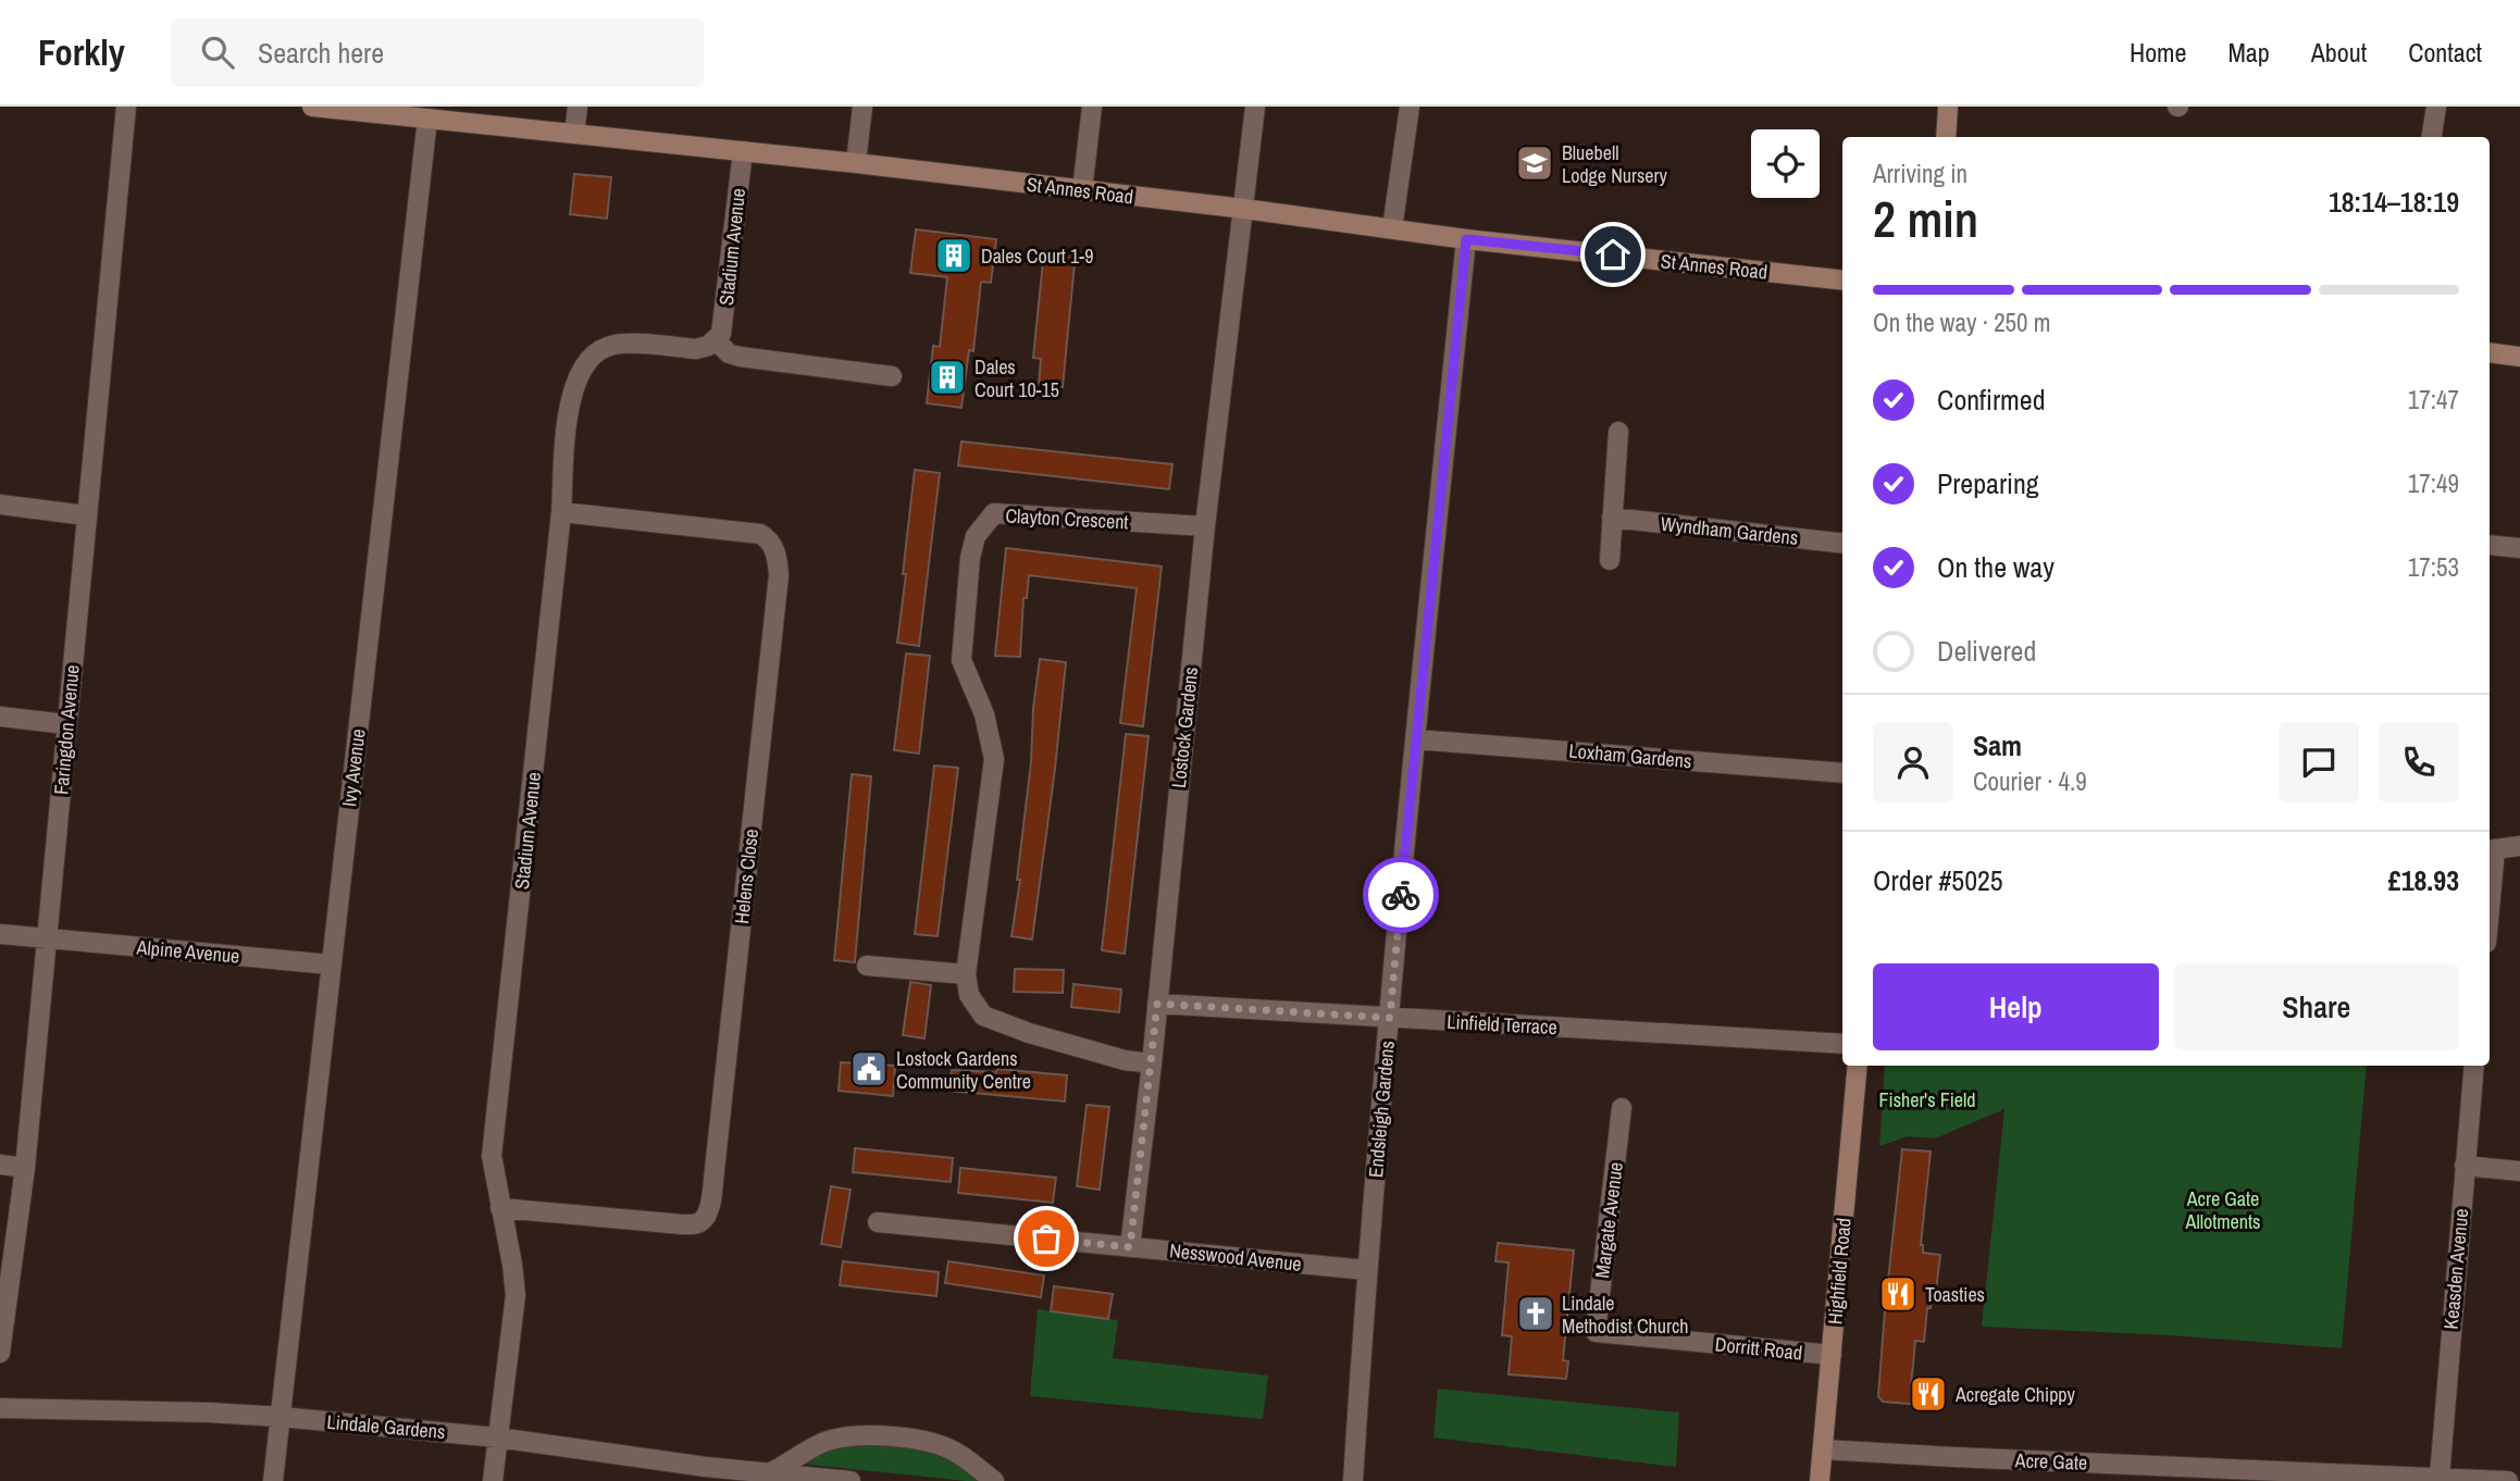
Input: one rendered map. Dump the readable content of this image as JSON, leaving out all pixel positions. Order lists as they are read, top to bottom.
{
  "streets": {
    "street": [
      "St Annes Road",
      "Stadium Avenue",
      "Clayton Crescent",
      "Wyndham Gardens",
      "Lostock Gardens",
      "Faringdon Avenue",
      "Loxham Gardens",
      "Ivy Avenue",
      "Helens Close",
      "Alpine Avenue",
      "Linfield Terrace",
      "Endsleigh Gardens",
      "Margate Avenue",
      "Nesswood Avenue",
      "Keasden Avenue",
      "Highfield Road",
      "Dorritt Road",
      "Lindale Gardens",
      "Acre Gate"
    ]
  },
  "crossings": [
    ["St Annes Road", "Stadium Avenue"],
    ["St Annes Road", "Lostock Gardens"],
    ["St Annes Road", "Ivy Avenue"],
    ["St Annes Road", "Endsleigh Gardens"],
    ["Stadium Avenue", "Helens Close"],
    ["Stadium Avenue", "Lindale Gardens"],
    ["Clayton Crescent", "Lostock Gardens"],
    ["Lostock Gardens", "Linfield Terrace"],
    ["Lostock Gardens", "Nesswood Avenue"],
    ["Faringdon Avenue", "Alpine Avenue"],
    ["Loxham Gardens", "Endsleigh Gardens"],
    ["Ivy Avenue", "Alpine Avenue"],
    ["Ivy Avenue", "Lindale Gardens"],
    ["Linfield Terrace", "Endsleigh Gardens"],
    ["Endsleigh Gardens", "Nesswood Avenue"],
    ["Margate Avenue", "Dorritt Road"],
    ["Keasden Avenue", "Acre Gate"],
    ["Highfield Road", "Dorritt Road"],
    ["Highfield Road", "Acre Gate"]
  ],
  "parks": ["Fisher's Field", "Acre Gate Allotments"],
  "places": {
    "school or university": ["Bluebell Lodge Nursery"],
    "building": ["Dales Court 1-9", "Dales Court 10-15"],
    "public building": ["Lostock Gardens Community Centre"],
    "restaurant": ["Toasties", "Acregate Chippy"],
    "church": ["Lindale Methodist Church"]
  },
  "page": {
    "header": "Forkly",
    "search": "Search here",
    "nav": [
      "Home",
      "Map",
      "About",
      "Contact"
    ],
    "heading": ["2 min", "Arriving in", "18:14–18:19"],
    "panel": [
      "Sam",
      "Courier · 4.9",
      "Order #5025",
      "£18.93"
    ],
    "bar": "On the way · 250 m",
    "list": [
      ["Confirmed", "17:47"],
      ["Preparing", "17:49"],
      ["On the way", "17:53"],
      "Delivered"
    ],
    "buttons": ["Help", "Share"]
  }
}
